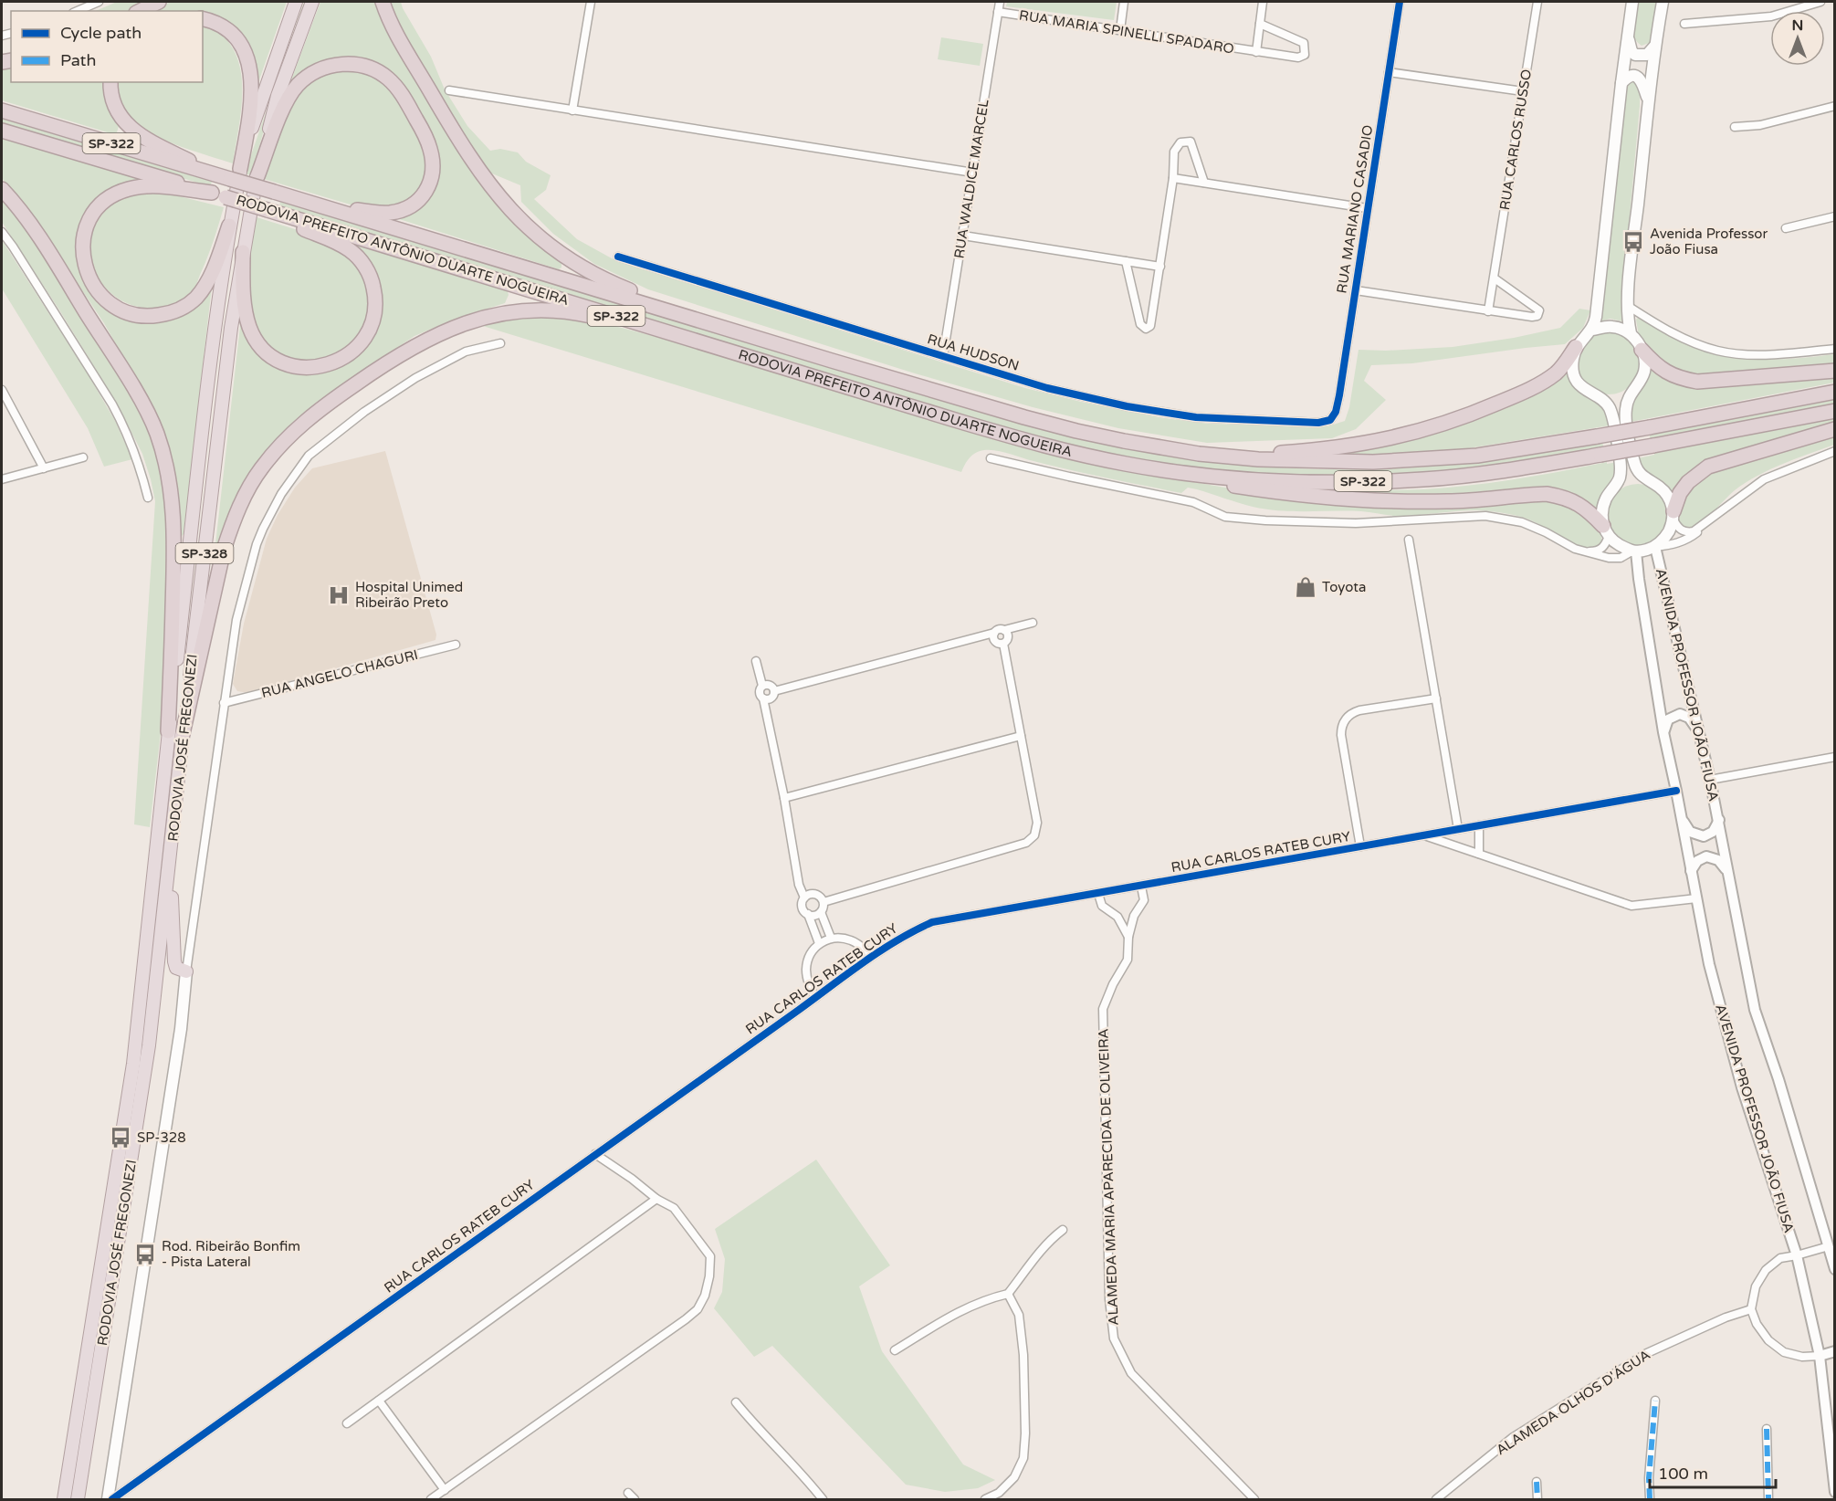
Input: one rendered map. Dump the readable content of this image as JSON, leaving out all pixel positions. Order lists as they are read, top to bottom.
{
  "streets": {
    "highway": [
      "SP-322",
      "RODOVIA PREFEITO ANTÔNIO DUARTE NOGUEIRA",
      "SP-328",
      "RODOVIA JOSÉ FREGONEZI"
    ],
    "street": [
      "RUA MARIA SPINELLI SPADARO",
      "RUA CARLOS RUSSO",
      "RUA WALDICE MARCEL",
      "RUA MARIANO CASADIO",
      "RUA HUDSON",
      "RUA ANGELO CHAGURI",
      "AVENIDA PROFESSOR JOÃO FIUSA",
      "RUA CARLOS RATEB CURY",
      "ALAMEDA MARIA APARECIDA DE OLIVEIRA",
      "ALAMEDA OLHOS D'ÁGUA"
    ]
  },
  "crossings": [
    ["RUA MARIA SPINELLI SPADARO", "RUA WALDICE MARCEL"],
    ["RUA WALDICE MARCEL", "RUA HUDSON"],
    ["RUA MARIANO CASADIO", "RUA HUDSON"],
    ["AVENIDA PROFESSOR JOÃO FIUSA", "RUA CARLOS RATEB CURY"],
    ["RUA CARLOS RATEB CURY", "ALAMEDA MARIA APARECIDA DE OLIVEIRA"]
  ],
  "places": {
    "bus stop": ["Avenida Professor João Fiusa", "SP-328", "Rod. Ribeirão Bonfim - Pista Lateral"],
    "shop": ["Toyota"],
    "hospital": ["Hospital Unimed Ribeirão Preto"]
  },
  "legend": ["Cycle path", "Path"],
  "scale_bar": "100 m",
  "north": "top"
}
